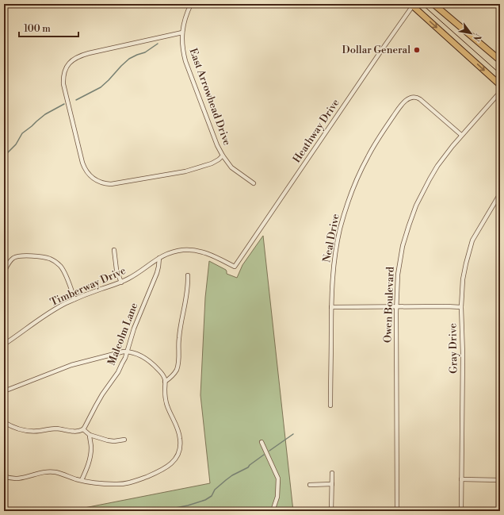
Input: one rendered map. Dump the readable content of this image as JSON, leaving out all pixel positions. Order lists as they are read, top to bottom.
{
  "streets": {
    "street": [
      "East Arrowhead Drive",
      "Heathway Drive",
      "Neal Drive",
      "Timberway Drive",
      "Owen Boulevard",
      "Malcolm Lane",
      "Gray Drive"
    ]
  },
  "crossings": [
    ["Heathway Drive", "Timberway Drive"],
    ["Neal Drive", "Owen Boulevard"],
    ["Timberway Drive", "Malcolm Lane"]
  ],
  "places": ["Dollar General"],
  "scale_bar": "100 m",
  "north": "bottom right"
}
